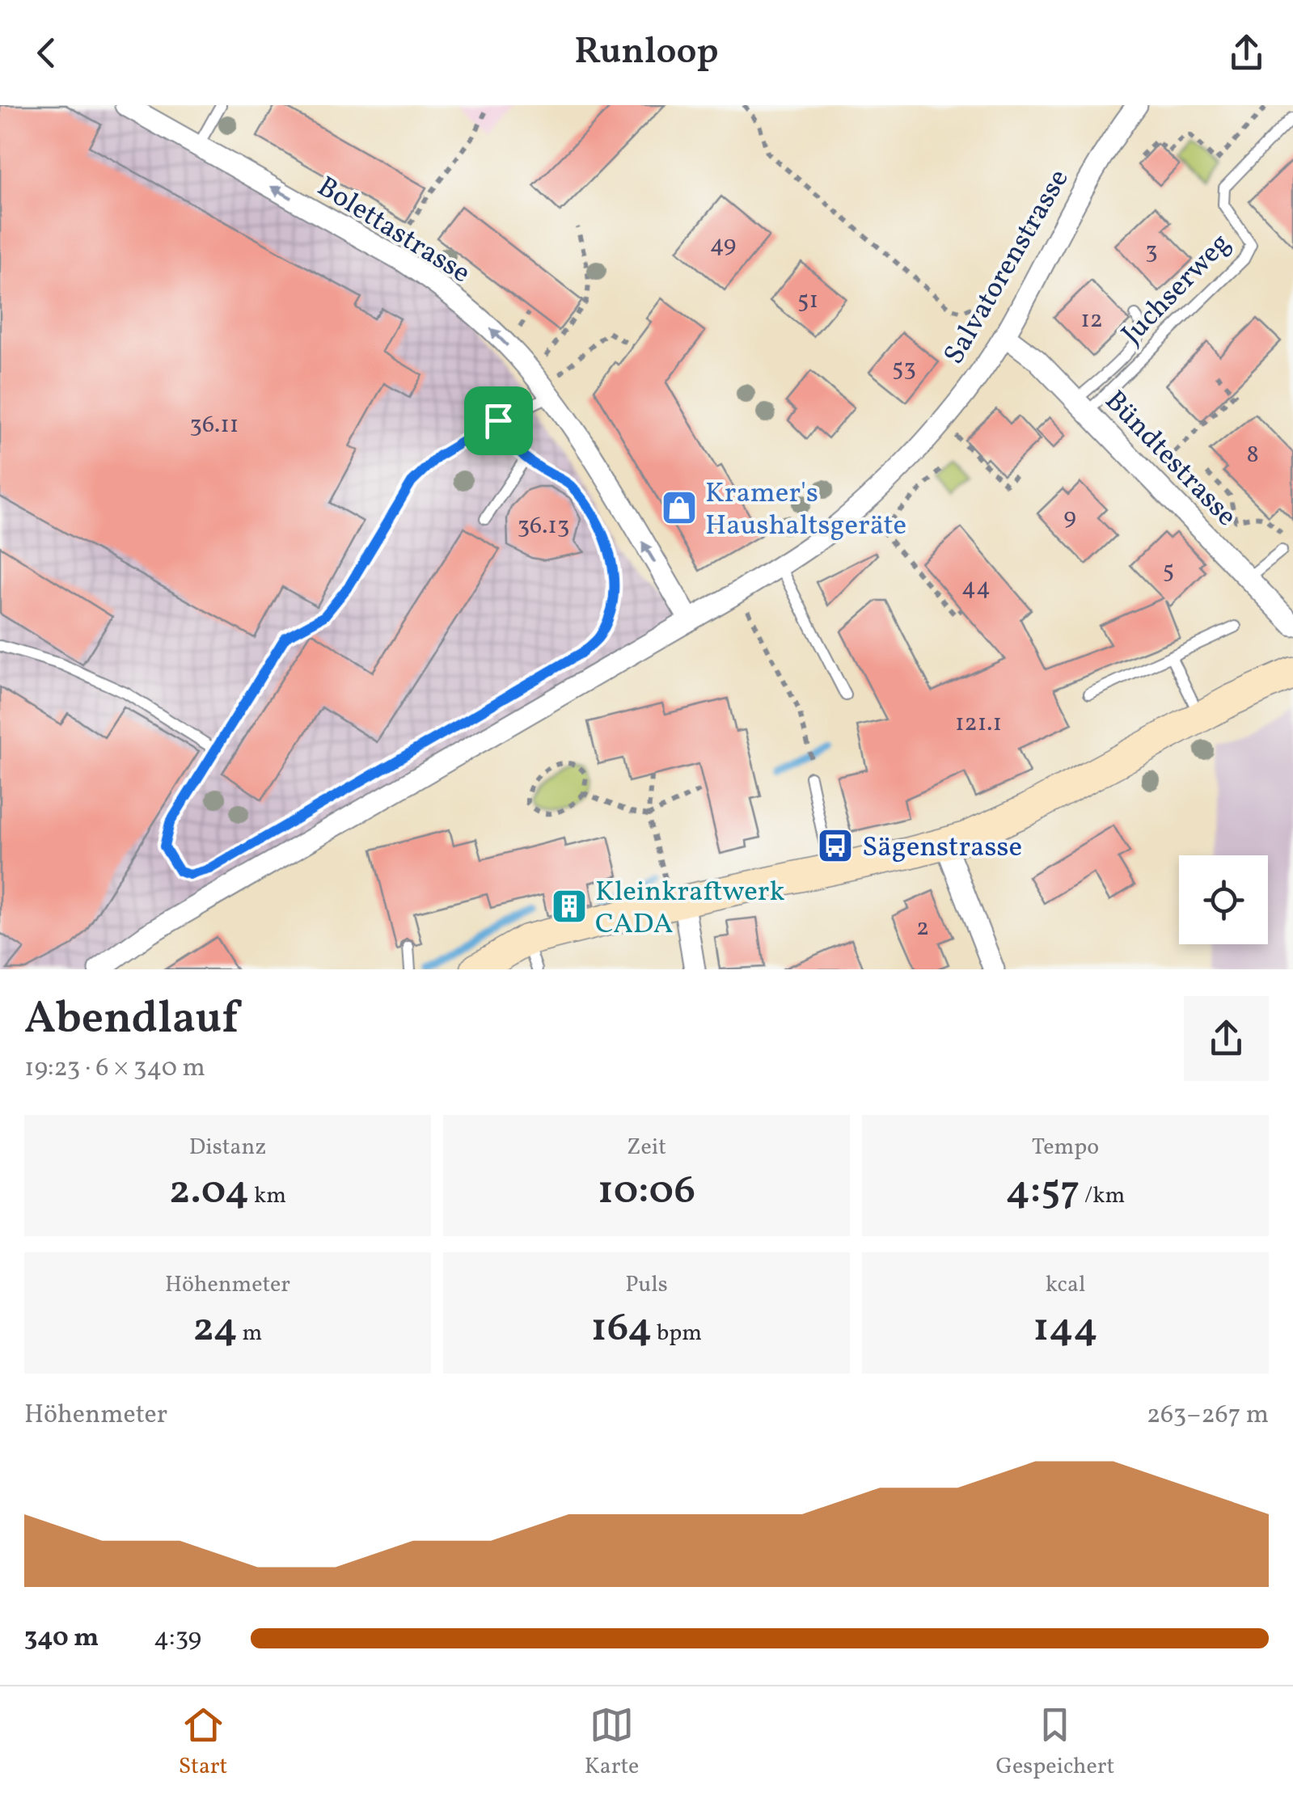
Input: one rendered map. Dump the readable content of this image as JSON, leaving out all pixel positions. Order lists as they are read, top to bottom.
{
  "streets": {
    "street": ["Bolettastrasse", "Salvatorenstrasse", "Bündtestrasse"],
    "lane": ["Juchserweg"]
  },
  "crossings": [
    ["Bolettastrasse", "Salvatorenstrasse"],
    ["Salvatorenstrasse", "Bündtestrasse"],
    ["Juchserweg", "Bündtestrasse"]
  ],
  "one_way": ["Bolettastrasse"],
  "places": {
    "shop": ["Kramer's Haushaltsgeräte"],
    "bus stop": ["Sägenstrasse"],
    "building": ["Kleinkraftwerk CADA"]
  },
  "house_numbers": [
    "49",
    "3",
    "51",
    "12",
    "53",
    "36.11",
    "8",
    "9",
    "36.13",
    "5",
    "44",
    "121.1",
    "2"
  ],
  "page": {
    "header": "Runloop",
    "heading": ["Abendlauf", "19:23 · 6 × 340 m"],
    "stats": [
      ["Distanz", "2.04 km"],
      ["Zeit", "10:06"],
      ["Tempo", "4:57 /km"],
      ["Höhenmeter", "24 m"],
      ["Puls", "164 bpm"],
      ["kcal", "144"]
    ],
    "chart": ["Höhenmeter", "263–267 m"],
    "list": [
      {
        "name": "340 m",
        "note": "4:39"
      }
    ],
    "tabs": ["Start", "Karte", "Gespeichert"]
  }
}
